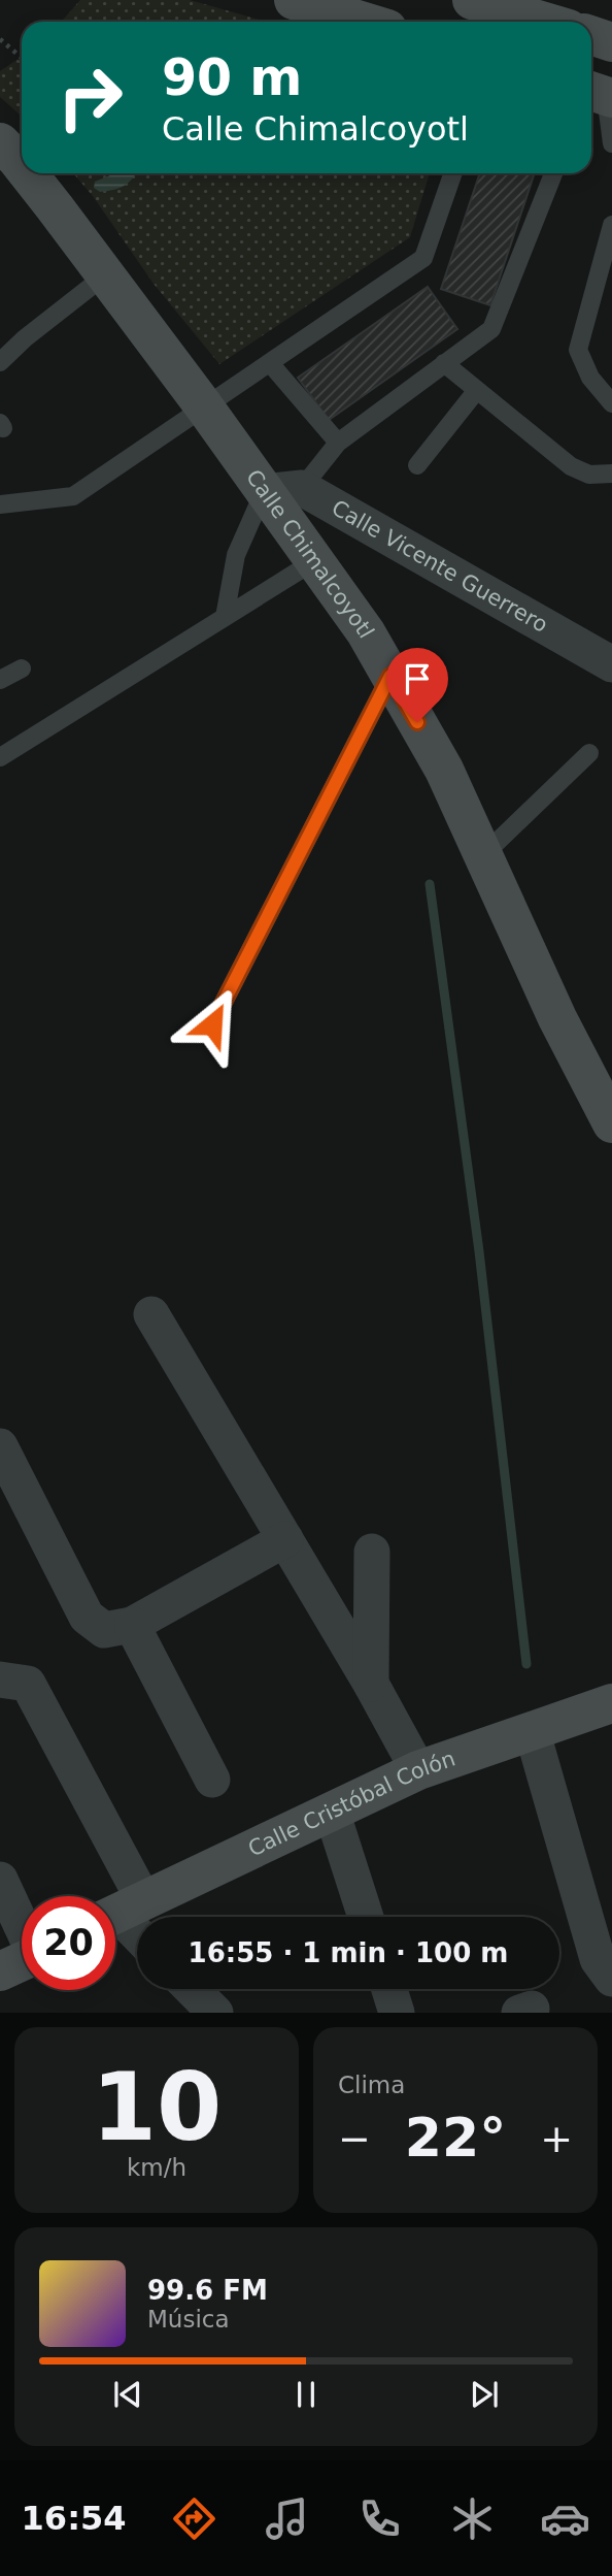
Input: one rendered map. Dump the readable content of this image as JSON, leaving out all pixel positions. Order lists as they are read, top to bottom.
{
  "streets": {
    "main road": ["Calle Chimalcoyotl", "Calle Cristóbal Colón"],
    "street": ["Calle Vicente Guerrero"]
  },
  "crossings": [
    ["Calle Chimalcoyotl", "Calle Vicente Guerrero"]
  ],
  "page": {
    "turn": ["90 m", "Calle Chimalcoyotl"],
    "limit": "20",
    "trip": "16:55 · 1 min · 100 m",
    "tile": [
      ["10", "km/h"],
      "Clima"
    ],
    "heat": ["−", "22°", "+"],
    "song": ["99.6 FM", "Música"],
    "tabs": "16:54"
  }
}
